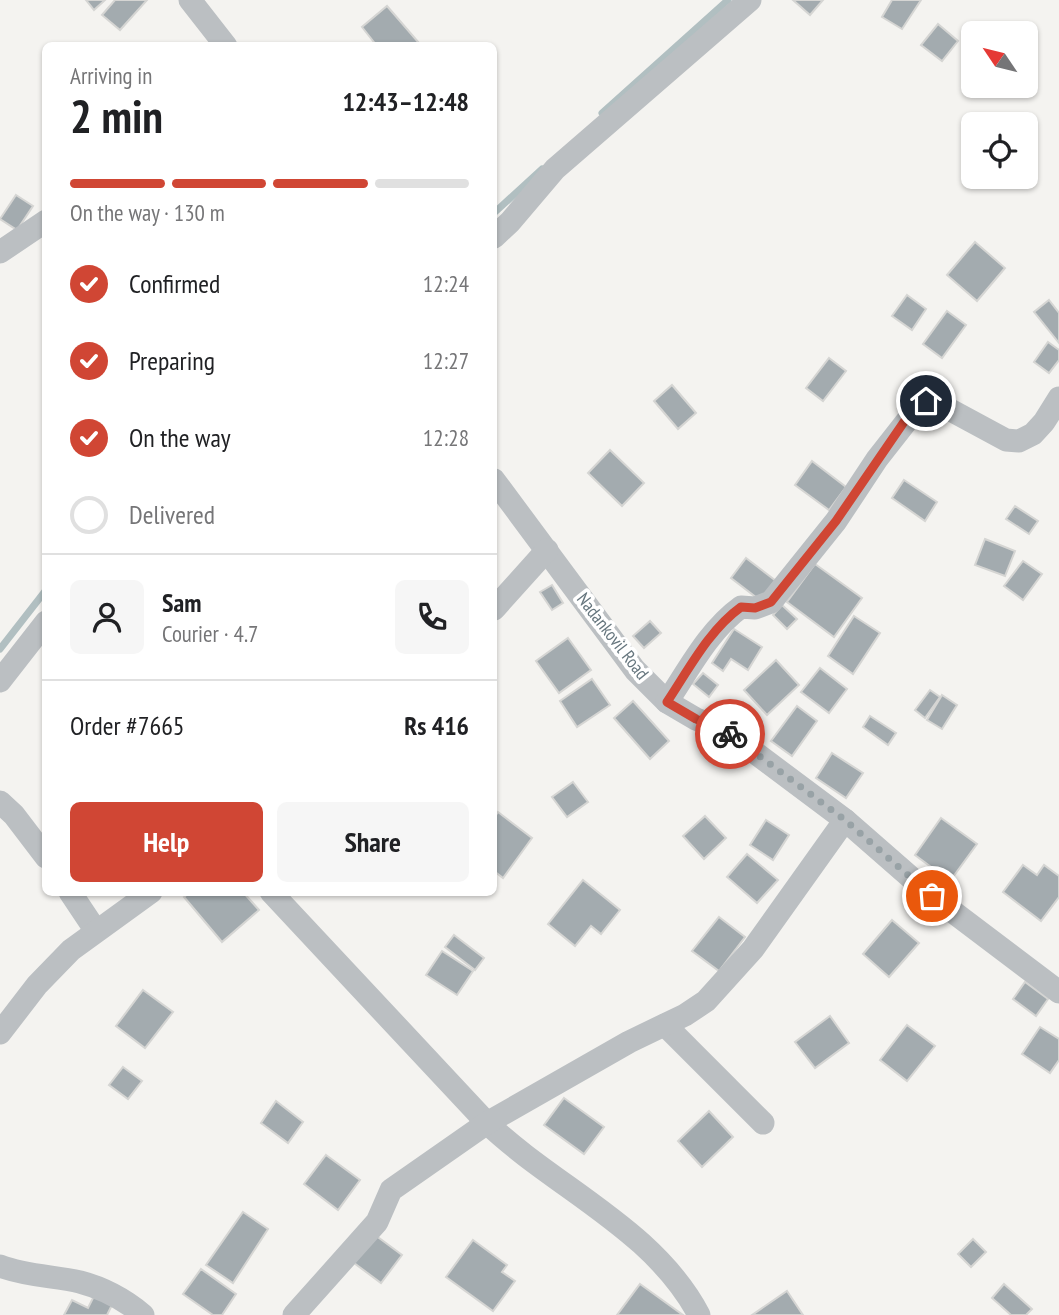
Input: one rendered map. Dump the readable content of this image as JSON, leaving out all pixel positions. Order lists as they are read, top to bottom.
{
  "streets": {
    "street": ["Nadankovil Road"]
  },
  "north": "top left",
  "page": {
    "heading": ["2 min", "Arriving in", "12:43–12:48"],
    "panel": [
      "Sam",
      "Courier · 4.7",
      "Order #7665",
      "Rs 416"
    ],
    "bar": "On the way · 130 m",
    "list": [
      ["Confirmed", "12:24"],
      ["Preparing", "12:27"],
      ["On the way", "12:28"],
      "Delivered"
    ],
    "buttons": ["Help", "Share"]
  }
}
